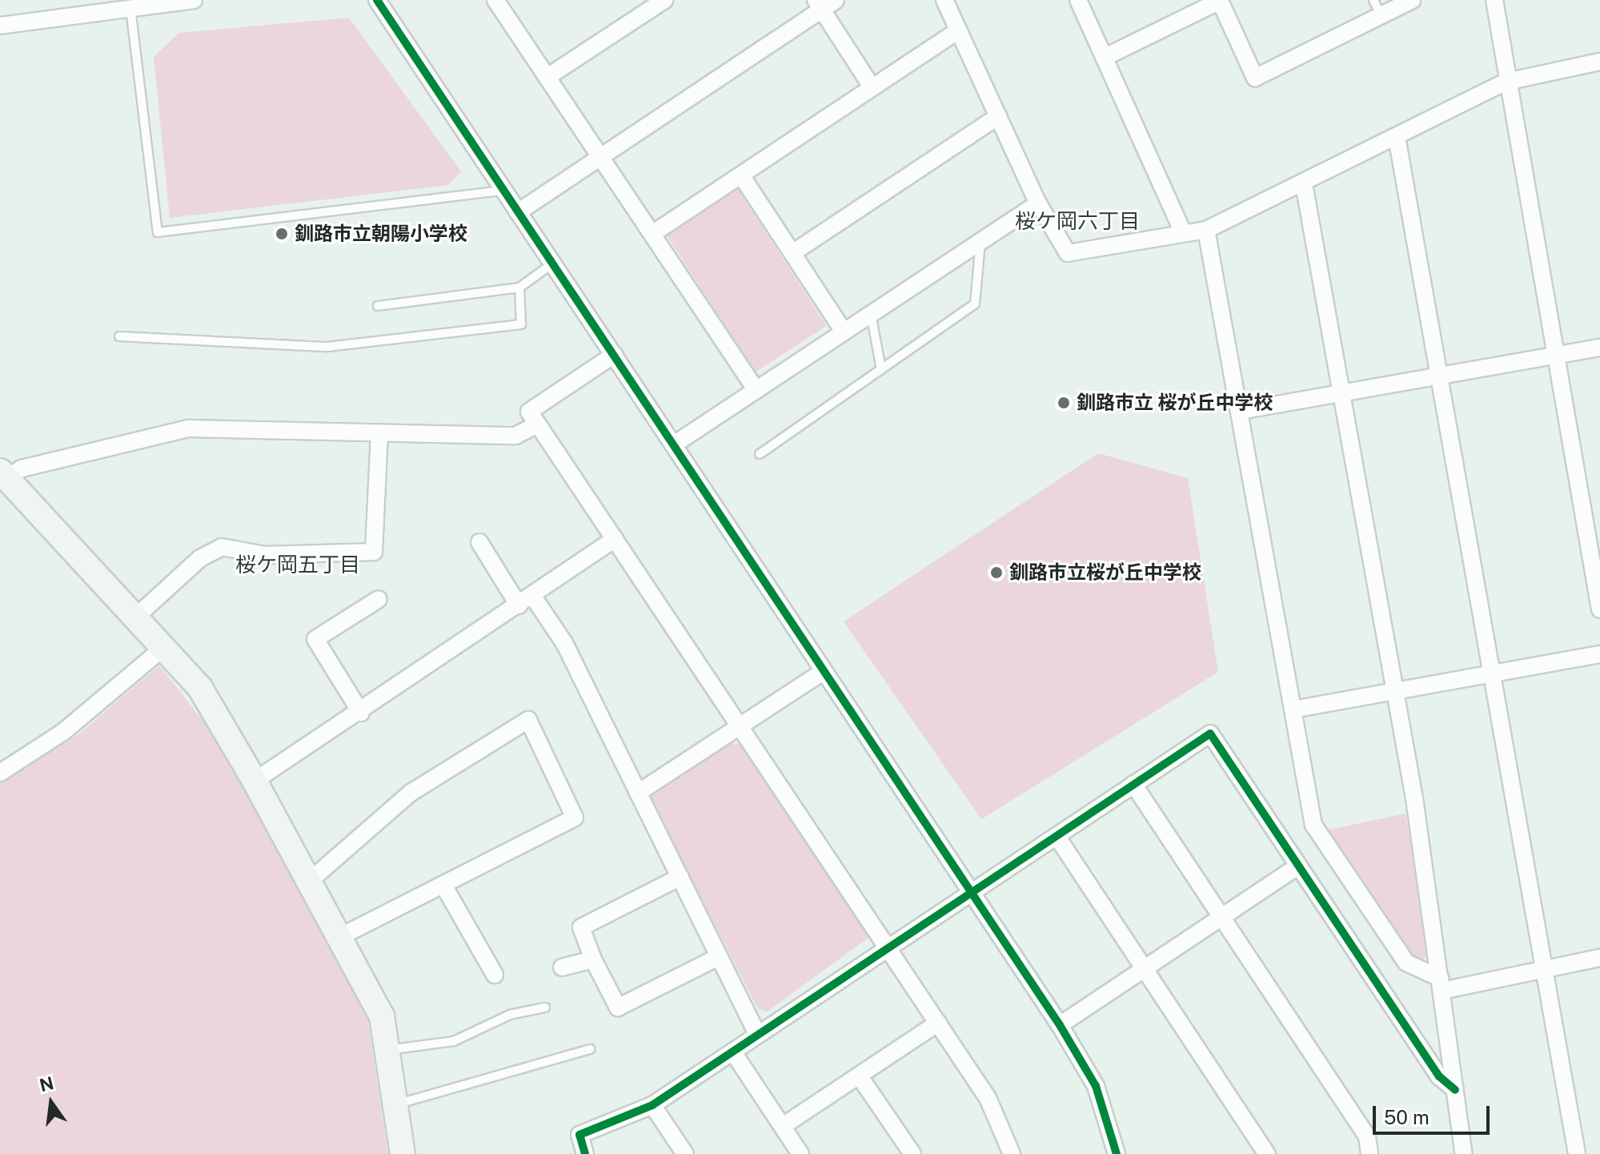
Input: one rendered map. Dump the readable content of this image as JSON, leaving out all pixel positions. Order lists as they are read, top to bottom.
{
  "districts": ["桜ケ岡六丁目", "桜ケ岡五丁目"],
  "places": ["釧路市立朝陽小学校", "釧路市立 桜が丘中学校", "釧路市立桜が丘中学校"],
  "scale_bar": "50 m",
  "north": "top"
}
